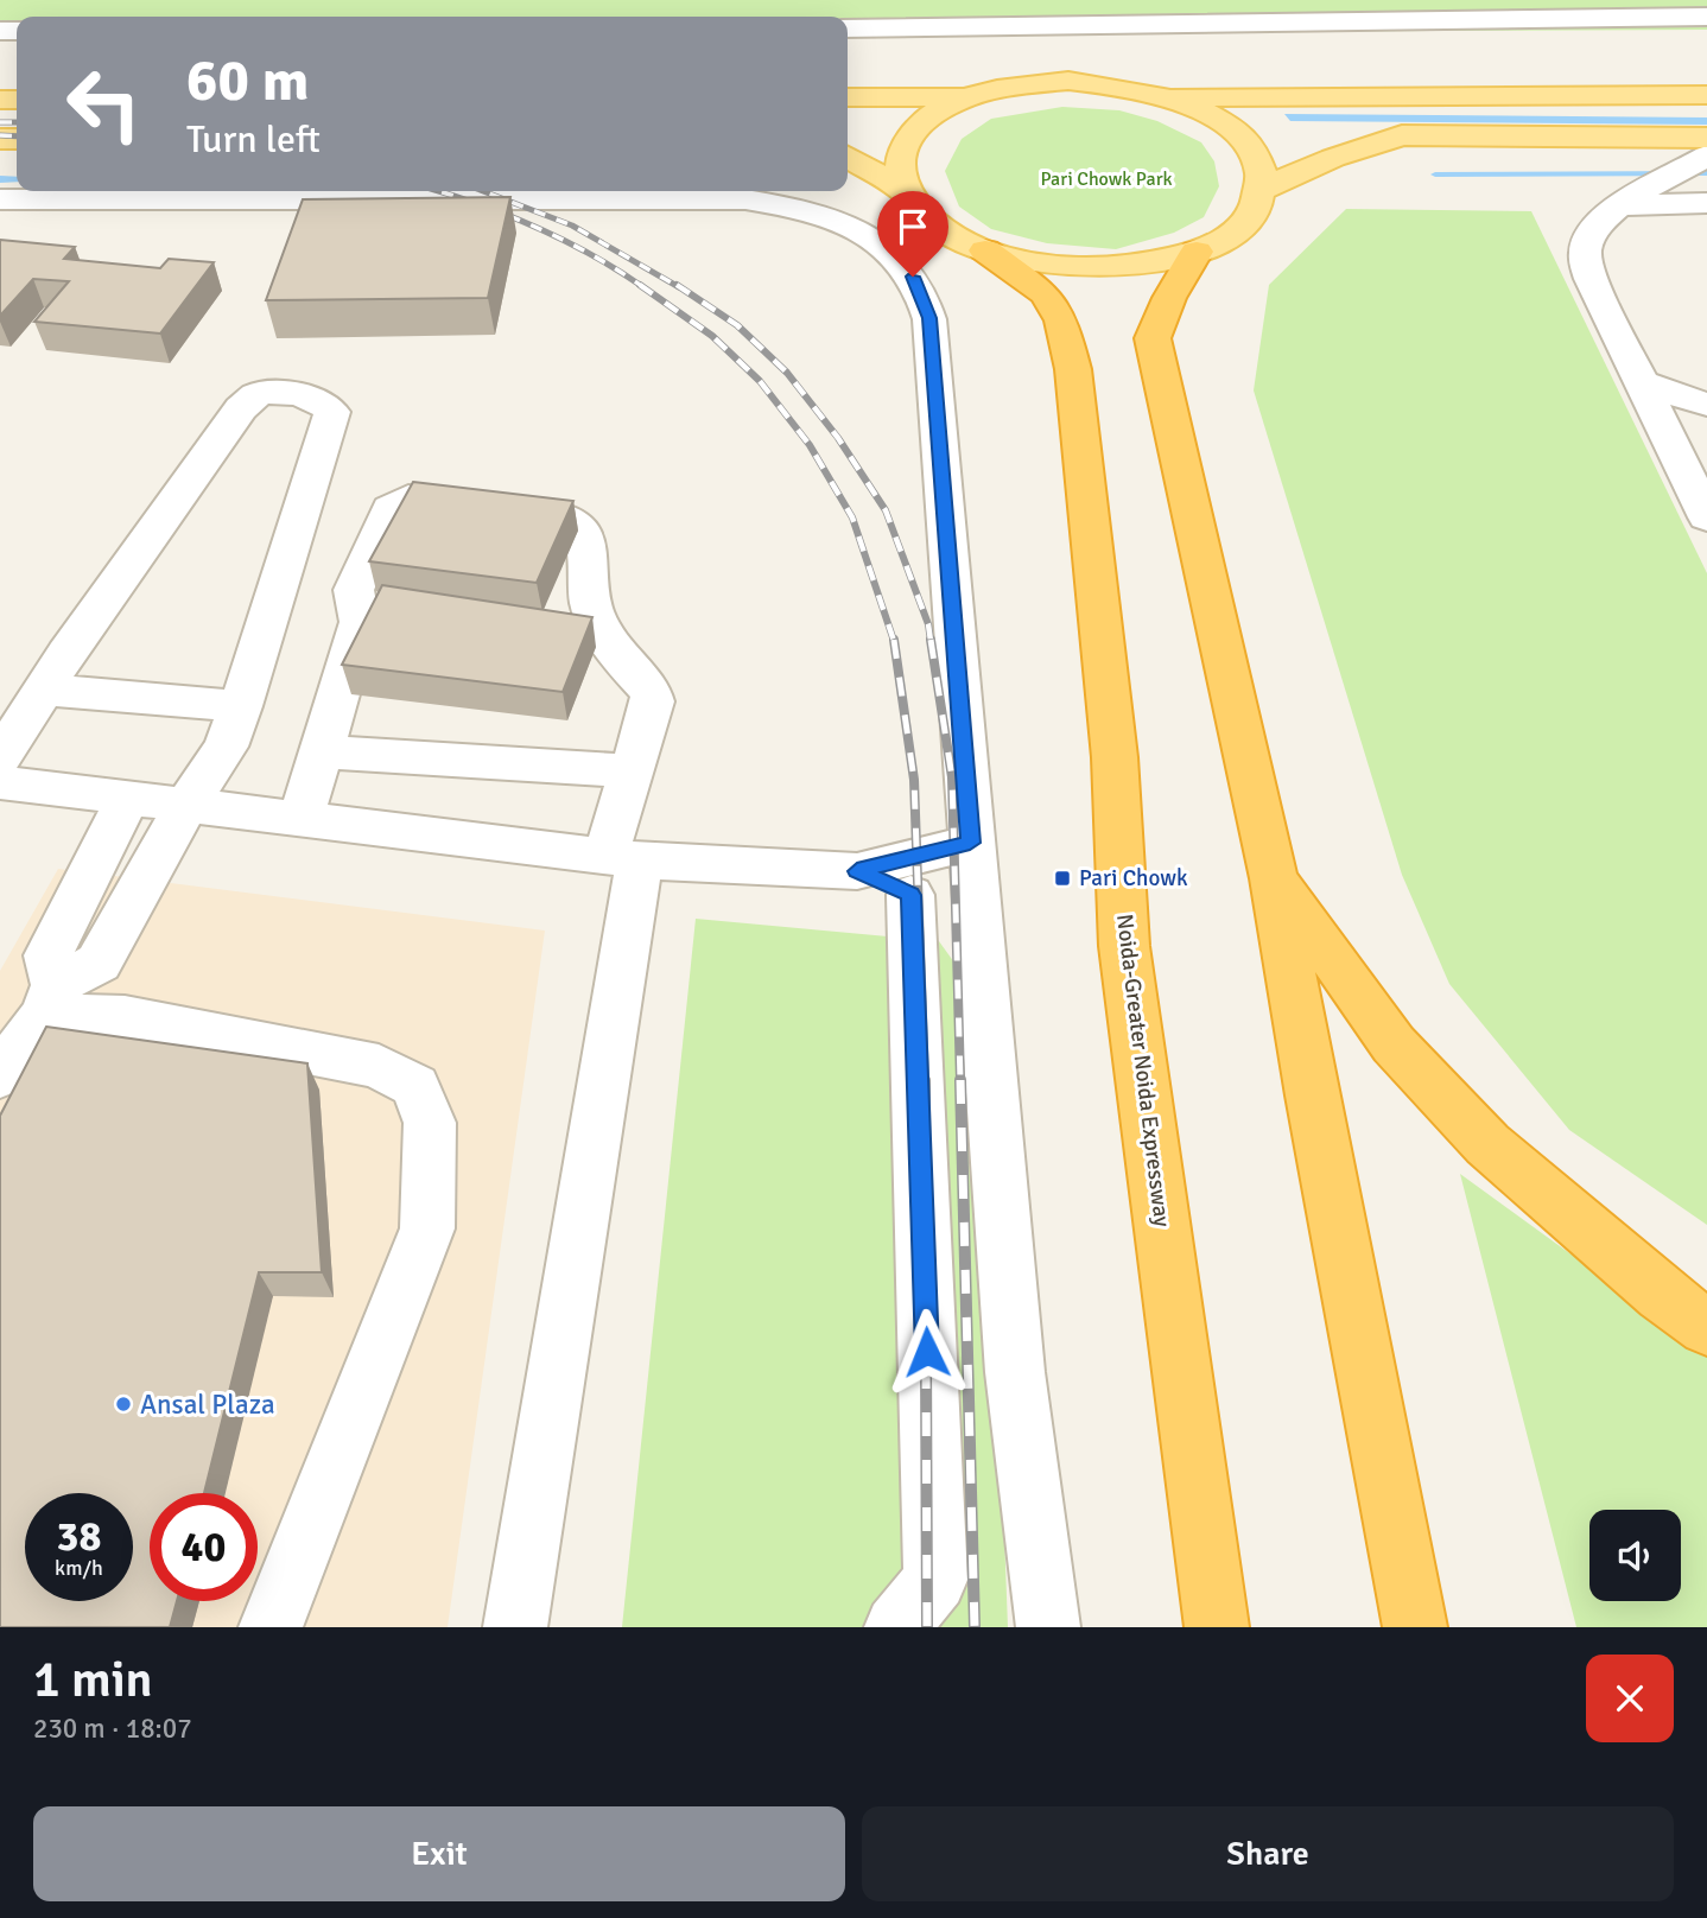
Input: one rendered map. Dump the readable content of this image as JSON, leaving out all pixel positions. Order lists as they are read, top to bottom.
{
  "streets": {
    "highway": ["Noida-Greater Noida Expressway"]
  },
  "parks": ["Pari Chowk Park"],
  "places": {
    "transit": ["Pari Chowk"],
    "other": ["Ansal Plaza"]
  },
  "page": {
    "turn": ["60 m", "Turn left"],
    "speed": "38 km/h",
    "limit": "40",
    "heading": ["1 min", "230 m · 18:07"],
    "buttons": ["Exit", "Share"]
  }
}
